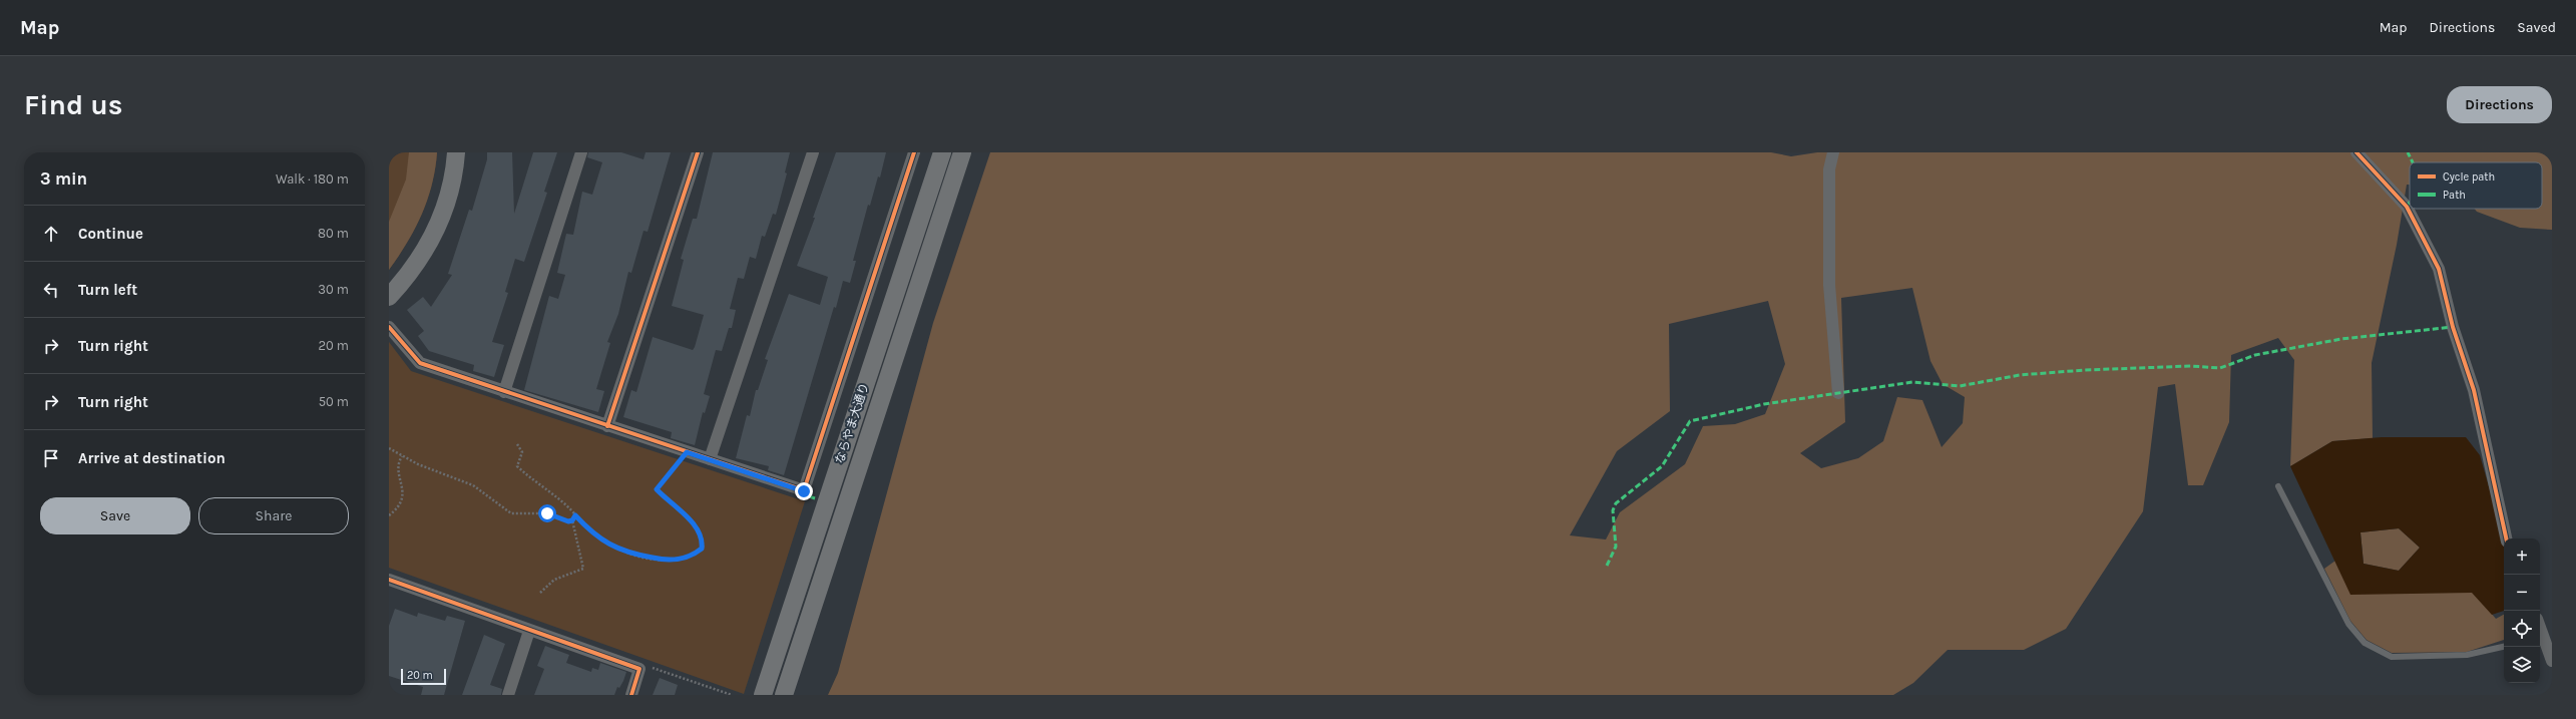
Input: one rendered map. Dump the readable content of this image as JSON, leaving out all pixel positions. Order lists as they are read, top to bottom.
{
  "streets": {
    "street": ["ならやま大通り"]
  },
  "legend": ["Cycle path", "Path"],
  "scale_bar": "20 m",
  "page": {
    "header": "Map",
    "nav": ["Map", "Directions", "Saved"],
    "buttons": [
      "Directions",
      ["Save", "Share"]
    ],
    "title": "Find us",
    "heading": ["3 min", "Walk · 180 m"],
    "list": [
      ["Continue", "80 m"],
      ["Turn left", "30 m"],
      ["Turn right", "20 m"],
      ["Turn right", "50 m"],
      "Arrive at destination"
    ],
    "map_buttons": ["+", "−"],
    "scale": "20 m"
  }
}
